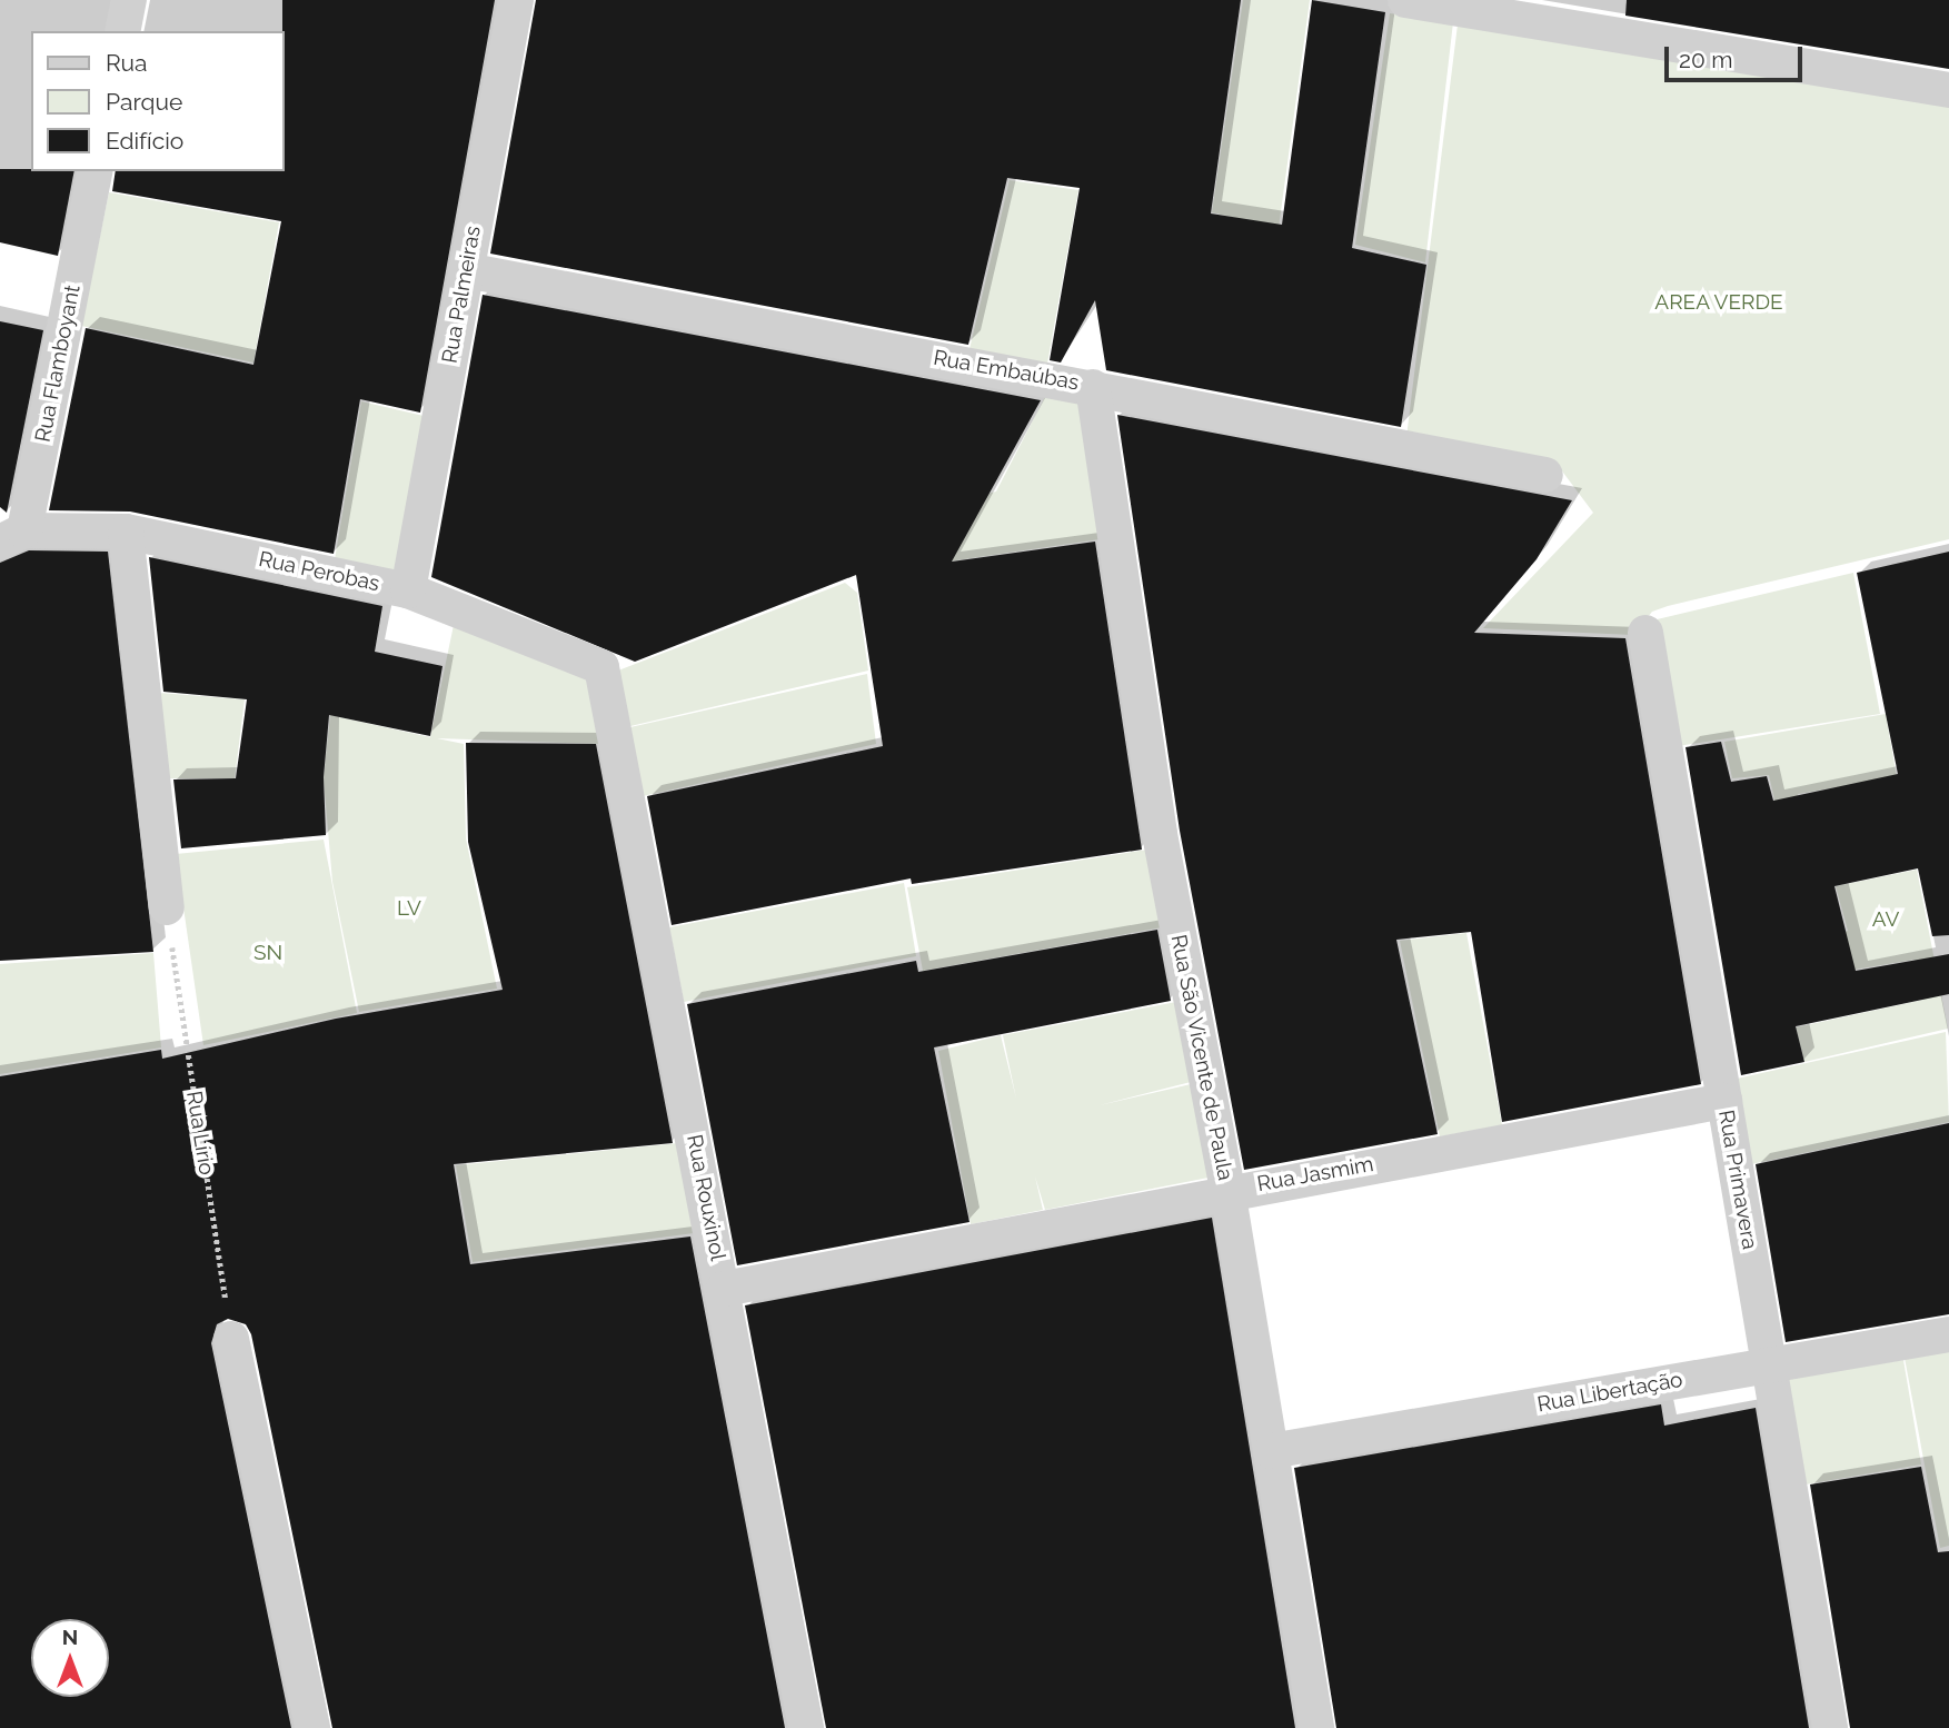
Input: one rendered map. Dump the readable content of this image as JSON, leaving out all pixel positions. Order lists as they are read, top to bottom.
{
  "streets": {
    "street": [
      "Rua Palmeiras",
      "Rua Flamboyant",
      "Rua Embaúbas",
      "Rua Perobas",
      "Rua São Vicente de Paula",
      "Rua Jasmim",
      "Rua Primavera",
      "Rua Rouxinol",
      "Rua Libertação"
    ],
    "path": ["Rua Lírio"]
  },
  "crossings": [
    ["Rua Palmeiras", "Rua Embaúbas"],
    ["Rua Palmeiras", "Rua Perobas"],
    ["Rua Flamboyant", "Rua Perobas"],
    ["Rua Embaúbas", "Rua São Vicente de Paula"],
    ["Rua Perobas", "Rua Rouxinol"],
    ["Rua São Vicente de Paula", "Rua Jasmim"],
    ["Rua São Vicente de Paula", "Rua Libertação"],
    ["Rua Jasmim", "Rua Primavera"],
    ["Rua Jasmim", "Rua Rouxinol"],
    ["Rua Primavera", "Rua Libertação"]
  ],
  "parks": [
    "AREA VERDE",
    "LV",
    "AV",
    "SN"
  ],
  "legend": ["Rua", "Parque", "Edifício"],
  "scale_bar": "20 m",
  "north": "top"
}
